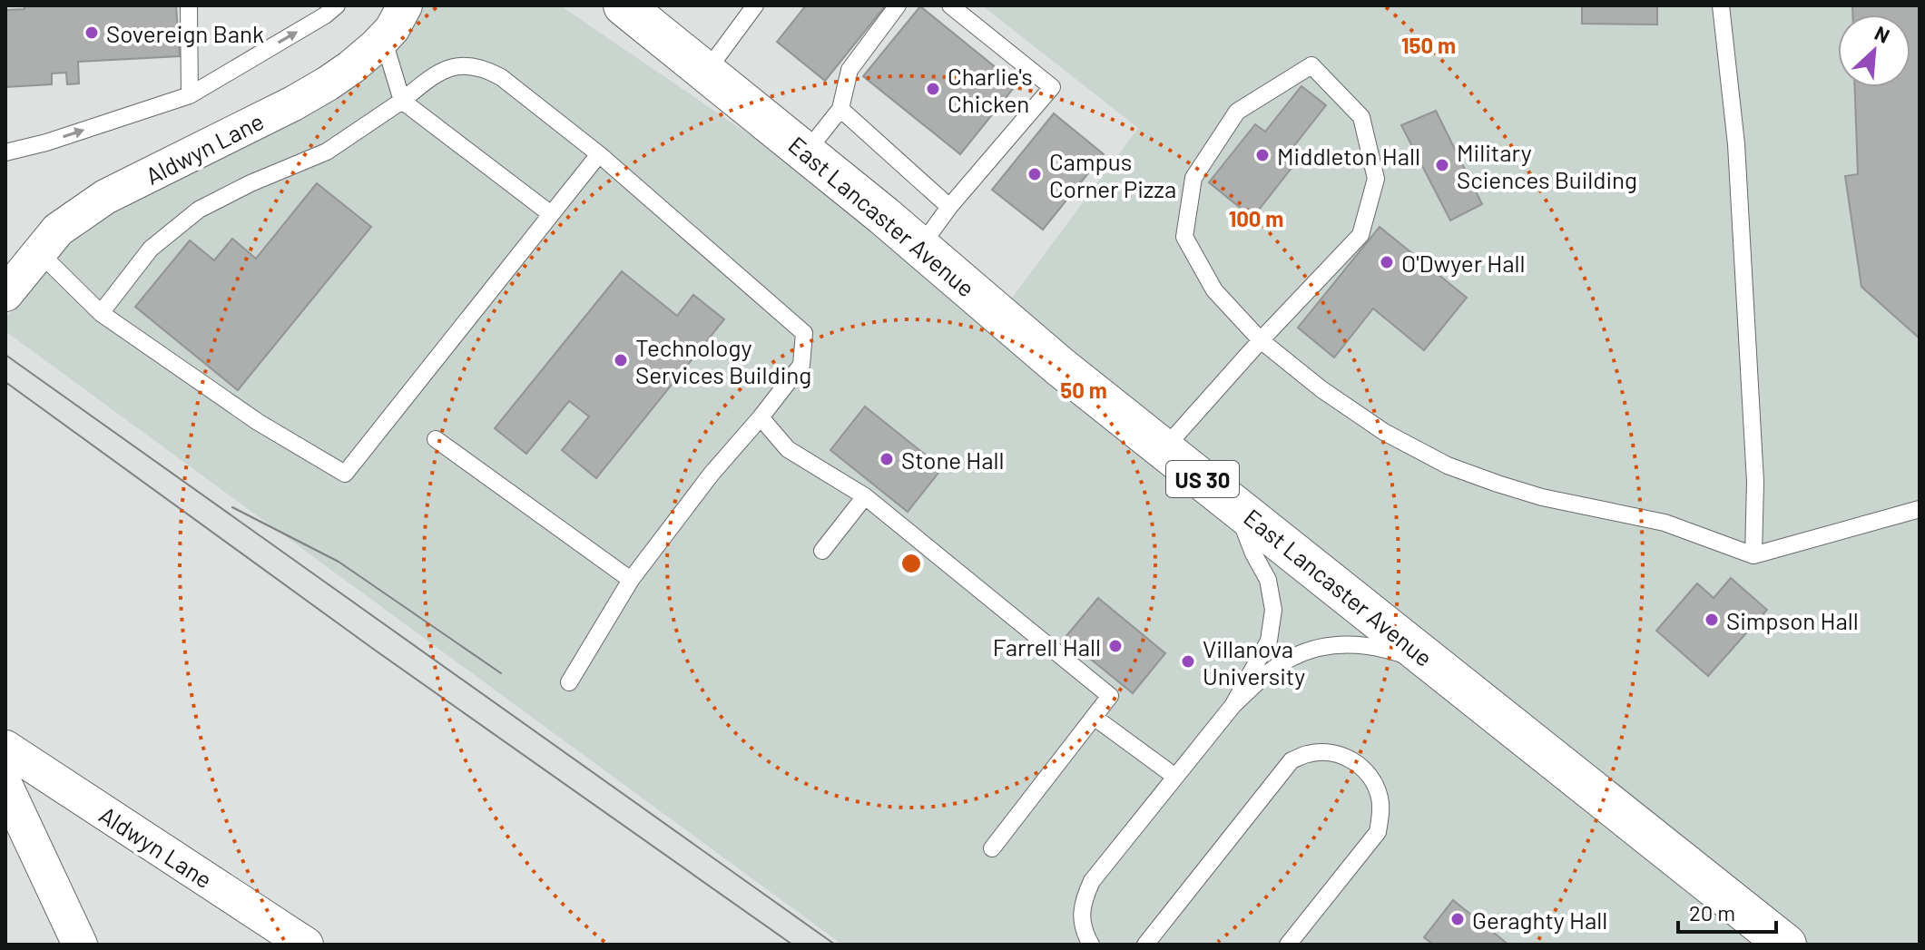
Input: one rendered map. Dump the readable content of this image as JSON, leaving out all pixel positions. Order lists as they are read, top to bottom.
{
  "streets": {
    "highway": ["East Lancaster Avenue", "US 30"],
    "street": ["Aldwyn Lane"]
  },
  "places": [
    "Sovereign Bank",
    "Charlie's Chicken",
    "Middleton Hall",
    "Military Sciences Building",
    "Campus Corner Pizza",
    "O'Dwyer Hall",
    "Technology Services Building",
    "Stone Hall",
    "Simpson Hall",
    "Farrell Hall",
    "Villanova University",
    "Geraghty Hall"
  ],
  "scale_bar": "20 m",
  "north": "top right",
  "rings": ["150 m", "100 m", "50 m"]
}
